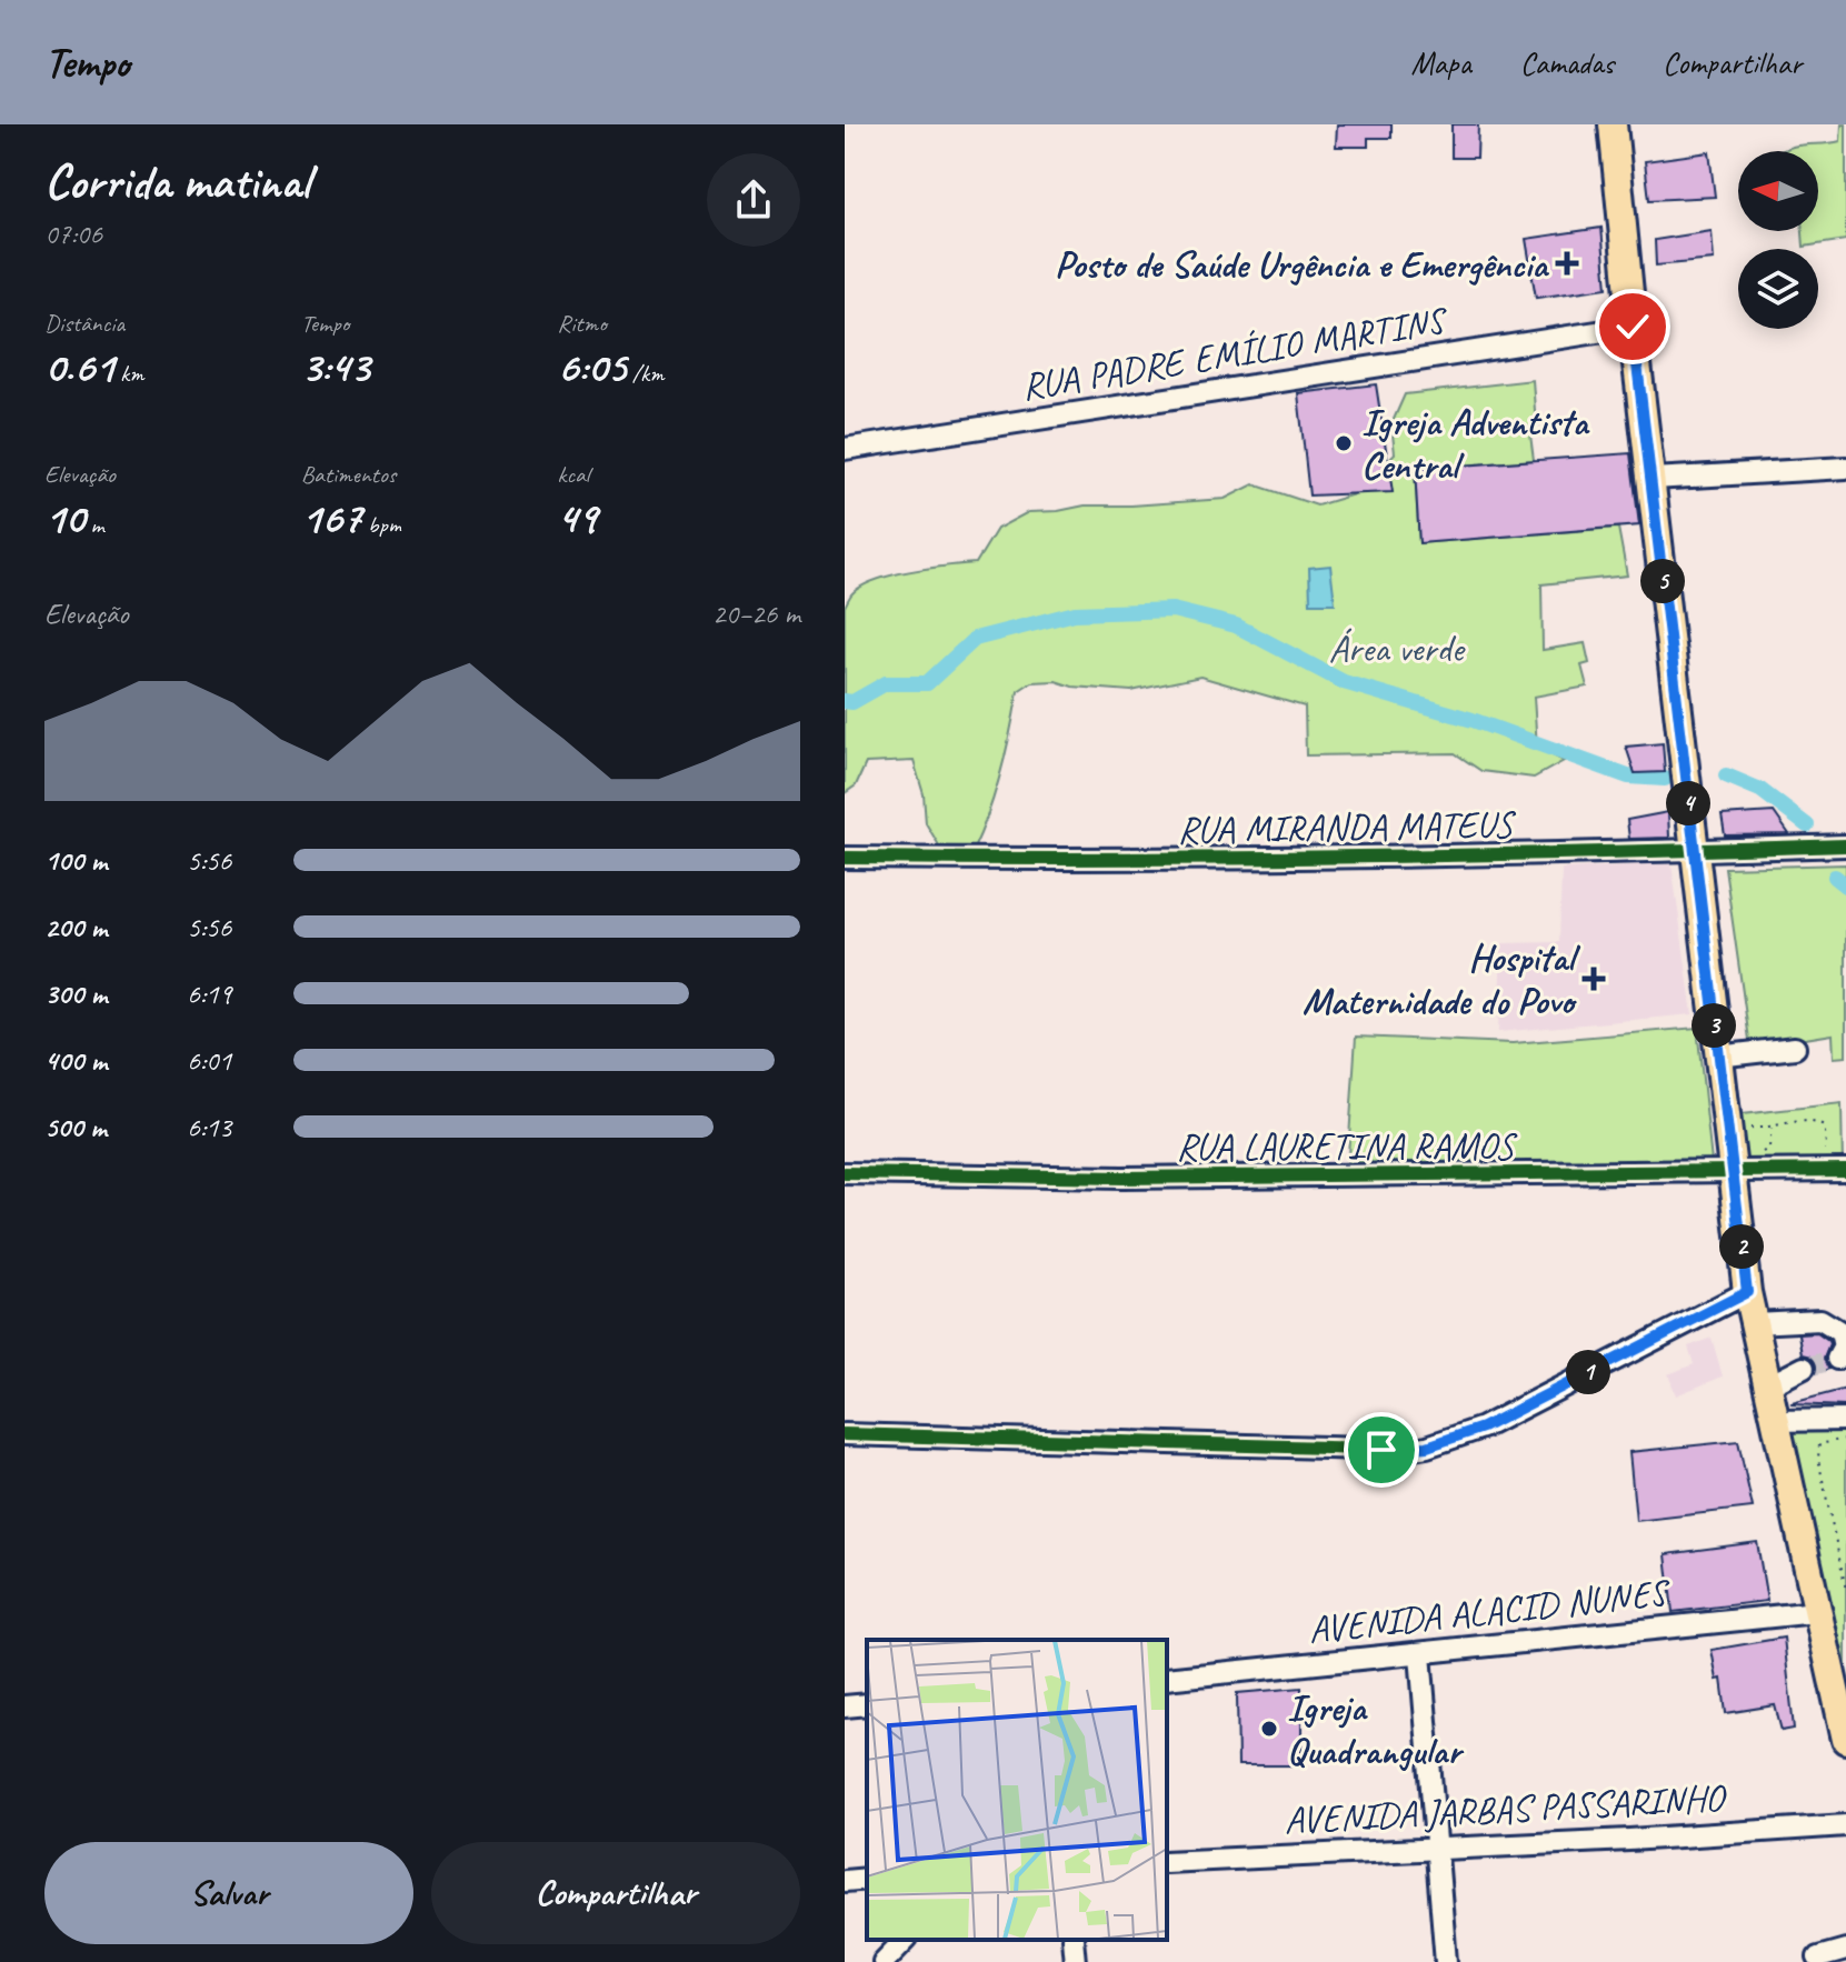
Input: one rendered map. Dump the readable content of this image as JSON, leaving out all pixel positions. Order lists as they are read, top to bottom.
{
  "streets": {
    "street": [
      "RUA PADRE EMÍLIO MARTINS",
      "RUA MIRANDA MATEUS",
      "RUA LAURETINA RAMOS",
      "AVENIDA ALACID NUNES",
      "AVENIDA JARBAS PASSARINHO"
    ]
  },
  "parks": ["Área verde"],
  "places": {
    "health": ["Posto de Saúde Urgência e Emergência", "Hospital Maternidade do Povo"],
    "other": ["Igreja Adventista Central", "Igreja Quadrangular"]
  },
  "north": "left",
  "page": {
    "header": "Tempo",
    "nav": ["Mapa", "Camadas", "Compartilhar"],
    "heading": ["Corrida matinal", "07:06"],
    "stats": [
      ["Distância", "0.61 km"],
      ["Tempo", "3:43"],
      ["Ritmo", "6:05 /km"],
      ["Elevação", "10 m"],
      ["Batimentos", "167 bpm"],
      ["kcal", "49"]
    ],
    "pins": [
      "5",
      "4",
      "3",
      "2",
      "1"
    ],
    "chart": ["Elevação", "20–26 m"],
    "list": [
      {
        "name": "100 m",
        "note": "5:56"
      },
      {
        "name": "200 m",
        "note": "5:56"
      },
      {
        "name": "300 m",
        "note": "6:19"
      },
      {
        "name": "400 m",
        "note": "6:01"
      },
      {
        "name": "500 m",
        "note": "6:13"
      }
    ],
    "buttons": ["Salvar", "Compartilhar"]
  }
}
